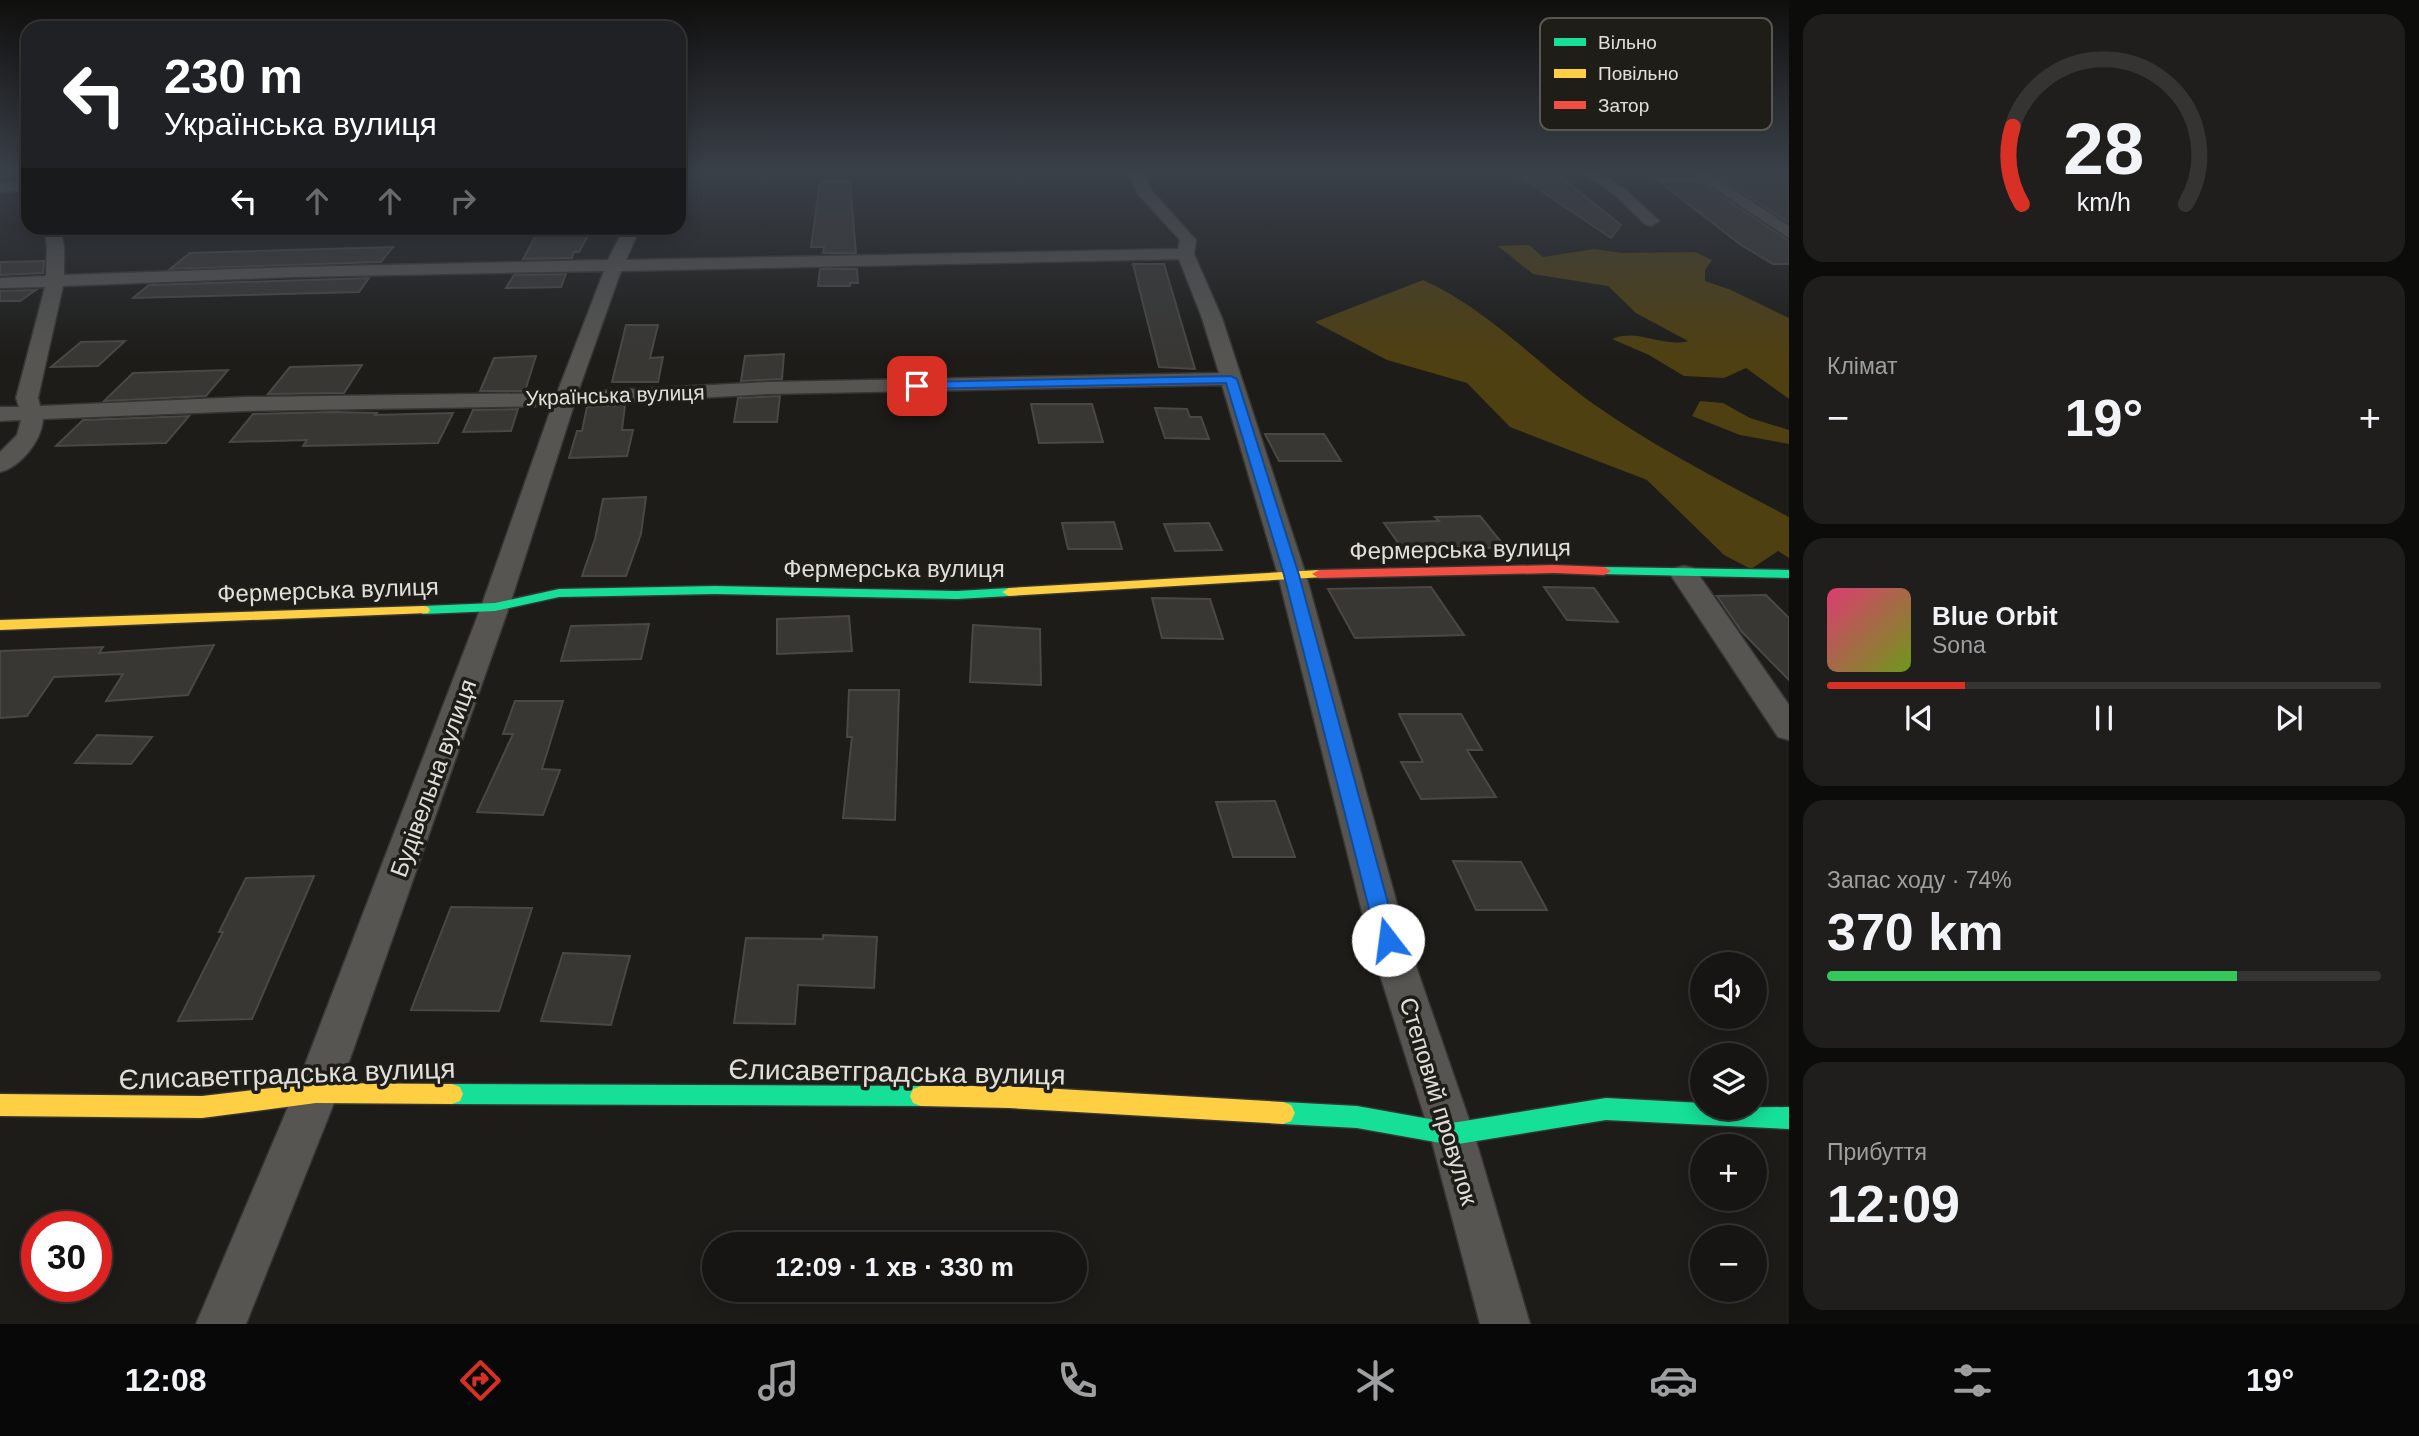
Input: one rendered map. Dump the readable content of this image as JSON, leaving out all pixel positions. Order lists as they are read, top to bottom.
{
  "streets": {
    "street": [
      "Українська вулиця",
      "Фермерська вулиця",
      "Будівельна вулиця",
      "Єлисаветградська вулиця",
      "Степовий провулок"
    ]
  },
  "crossings": [
    ["Українська вулиця", "Будівельна вулиця"],
    ["Українська вулиця", "Степовий провулок"],
    ["Фермерська вулиця", "Будівельна вулиця"],
    ["Фермерська вулиця", "Степовий провулок"],
    ["Будівельна вулиця", "Єлисаветградська вулиця"],
    ["Єлисаветградська вулиця", "Степовий провулок"]
  ],
  "legend": ["Вільно", "Повільно", "Затор"],
  "page": {
    "turn": ["230 m", "Українська вулиця"],
    "tile": [
      "Клімат",
      ["Запас ходу · 74%", "370 km"],
      ["Прибуття", "12:09"]
    ],
    "heat": ["−", "19°", "+"],
    "song": ["Blue Orbit", "Sona"],
    "map_buttons": ["+", "−"],
    "limit": "30",
    "trip": "12:09 · 1 хв · 330 m",
    "tabs": ["12:08", "19°"],
    "gauge": ["28", "km/h"]
  }
}
